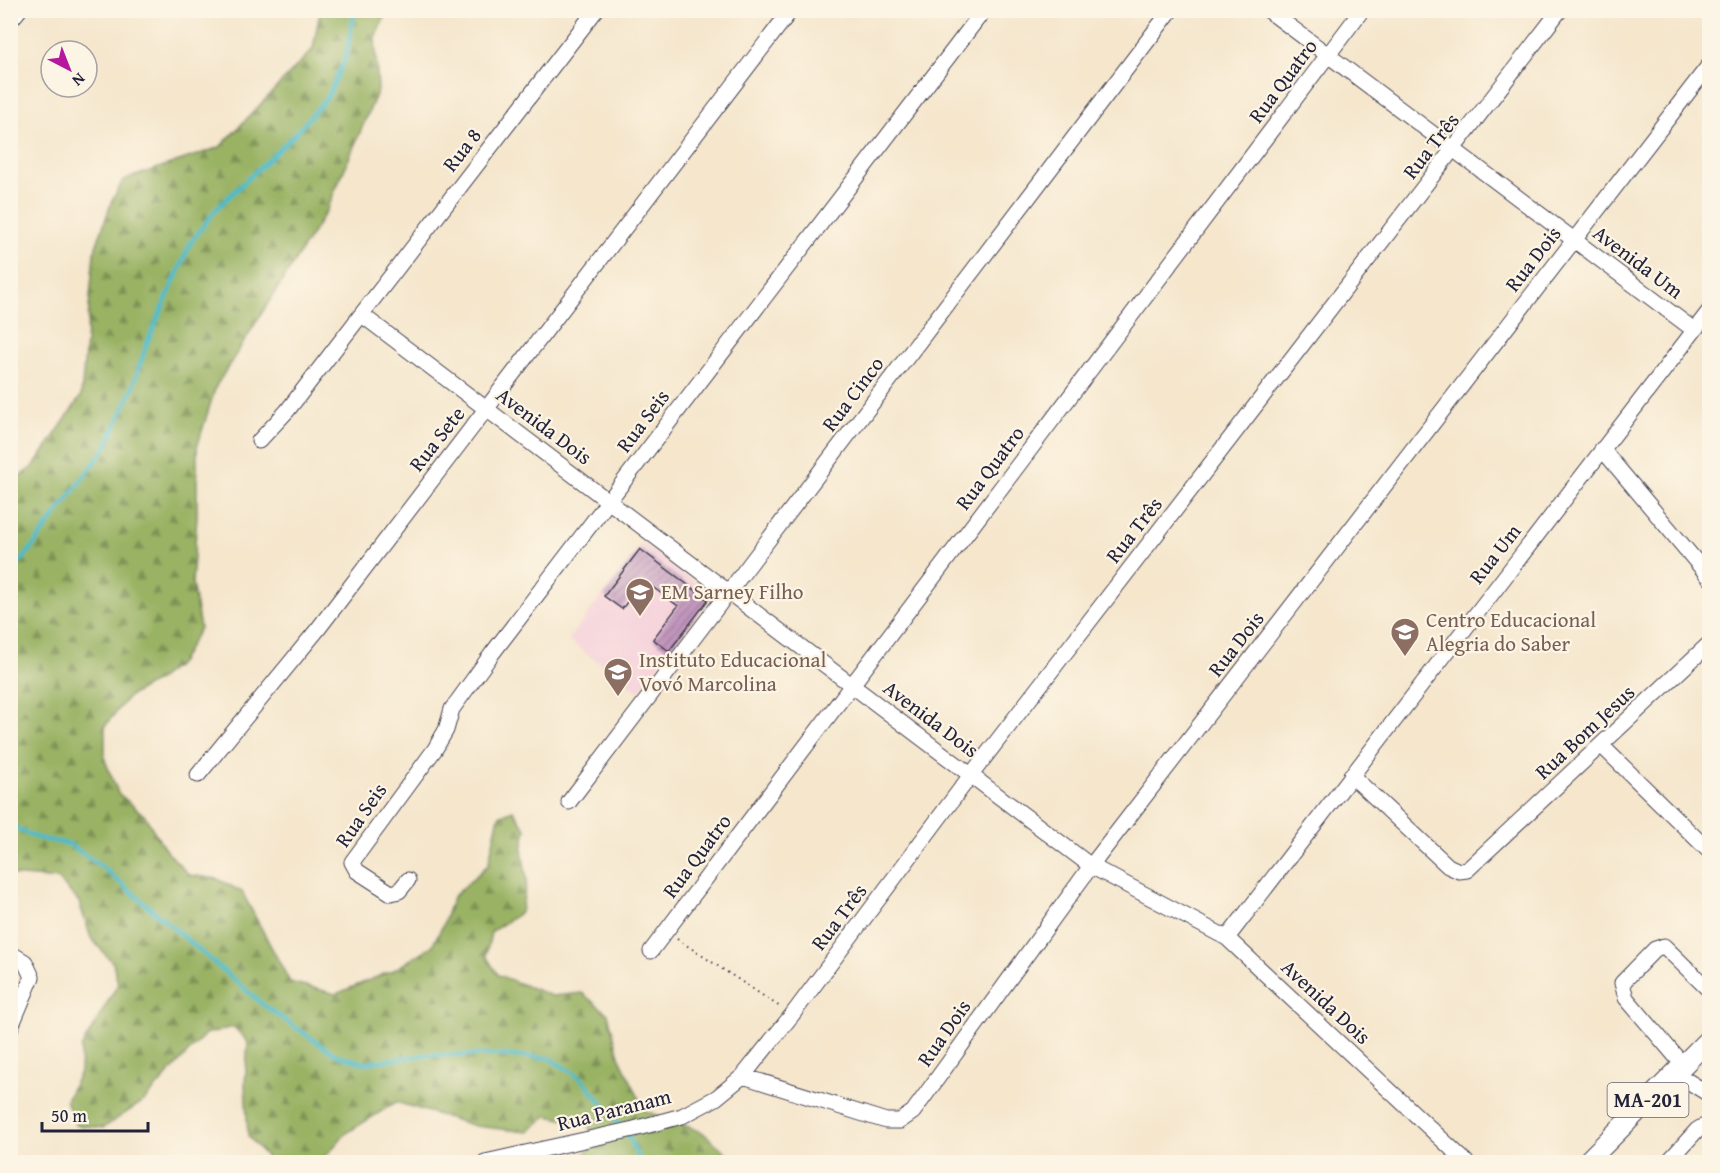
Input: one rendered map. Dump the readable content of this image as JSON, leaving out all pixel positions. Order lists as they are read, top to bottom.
{
  "streets": {
    "main road": ["MA-201"],
    "street": [
      "Rua Quatro",
      "Rua Três",
      "Rua 8",
      "Rua Dois",
      "Avenida Um",
      "Rua Cinco",
      "Rua Seis",
      "Avenida Dois",
      "Rua Sete",
      "Rua Um",
      "Rua Bom Jesus",
      "Rua Paranam"
    ]
  },
  "crossings": [
    ["Rua Quatro", "Avenida Um"],
    ["Rua Quatro", "Avenida Dois"],
    ["Rua Três", "Rua Dois"],
    ["Rua Três", "Avenida Um"],
    ["Rua Três", "Avenida Dois"],
    ["Rua Três", "Rua Paranam"],
    ["Rua 8", "Avenida Dois"],
    ["Rua Dois", "Avenida Um"],
    ["Rua Dois", "Avenida Dois"],
    ["Rua Dois", "Rua Paranam"],
    ["Avenida Um", "Rua Um"],
    ["Rua Cinco", "Avenida Dois"],
    ["Rua Seis", "Avenida Dois"],
    ["Avenida Dois", "Rua Sete"],
    ["Avenida Dois", "Rua Um"],
    ["Rua Um", "Rua Bom Jesus"]
  ],
  "places": {
    "school or university": ["EM Sarney Filho", "Centro Educacional Alegria do Saber", "Instituto Educacional Vovó Marcolina"]
  },
  "scale_bar": "50 m",
  "north": "bottom right"
}
